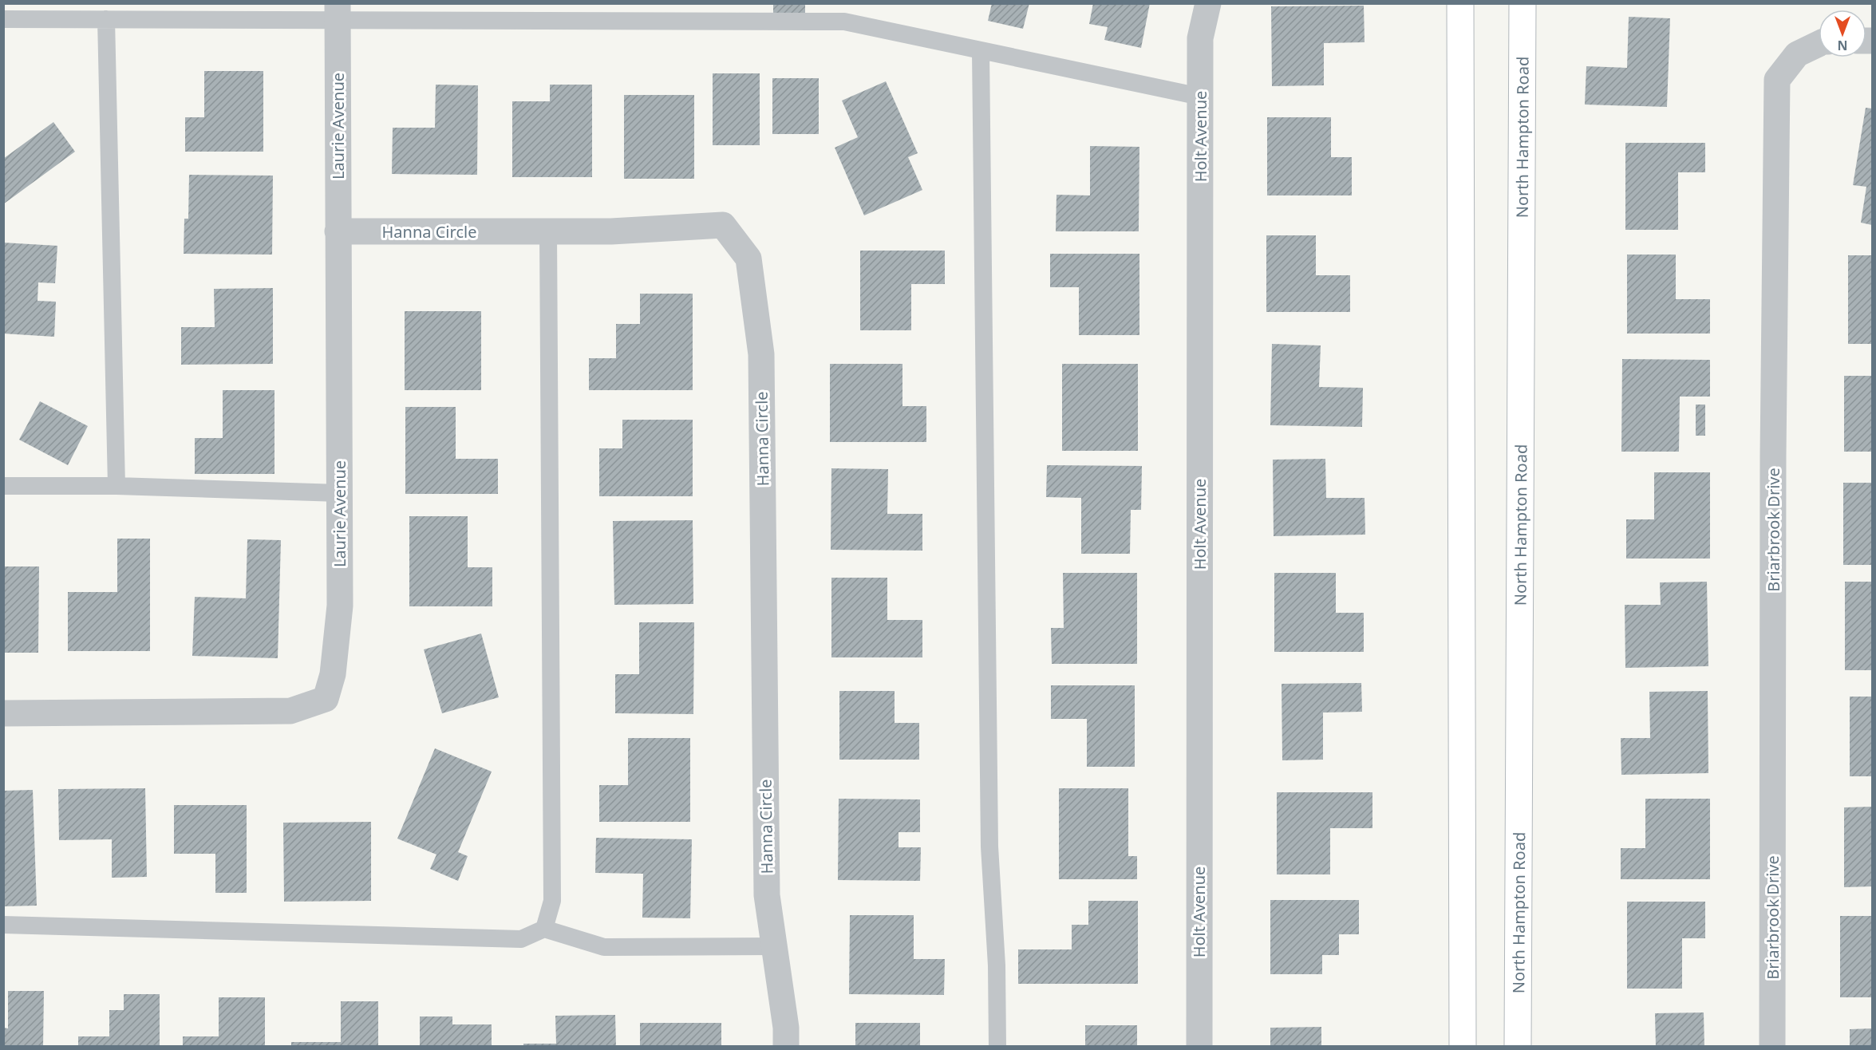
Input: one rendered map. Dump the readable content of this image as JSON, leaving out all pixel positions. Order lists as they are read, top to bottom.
{
  "streets": {
    "main road": ["North Hampton Road"],
    "street": [
      "Laurie Avenue",
      "Holt Avenue",
      "Hanna Circle",
      "Briarbrook Drive"
    ]
  },
  "crossings": [
    ["Laurie Avenue", "Hanna Circle"]
  ],
  "north": "bottom"
}
